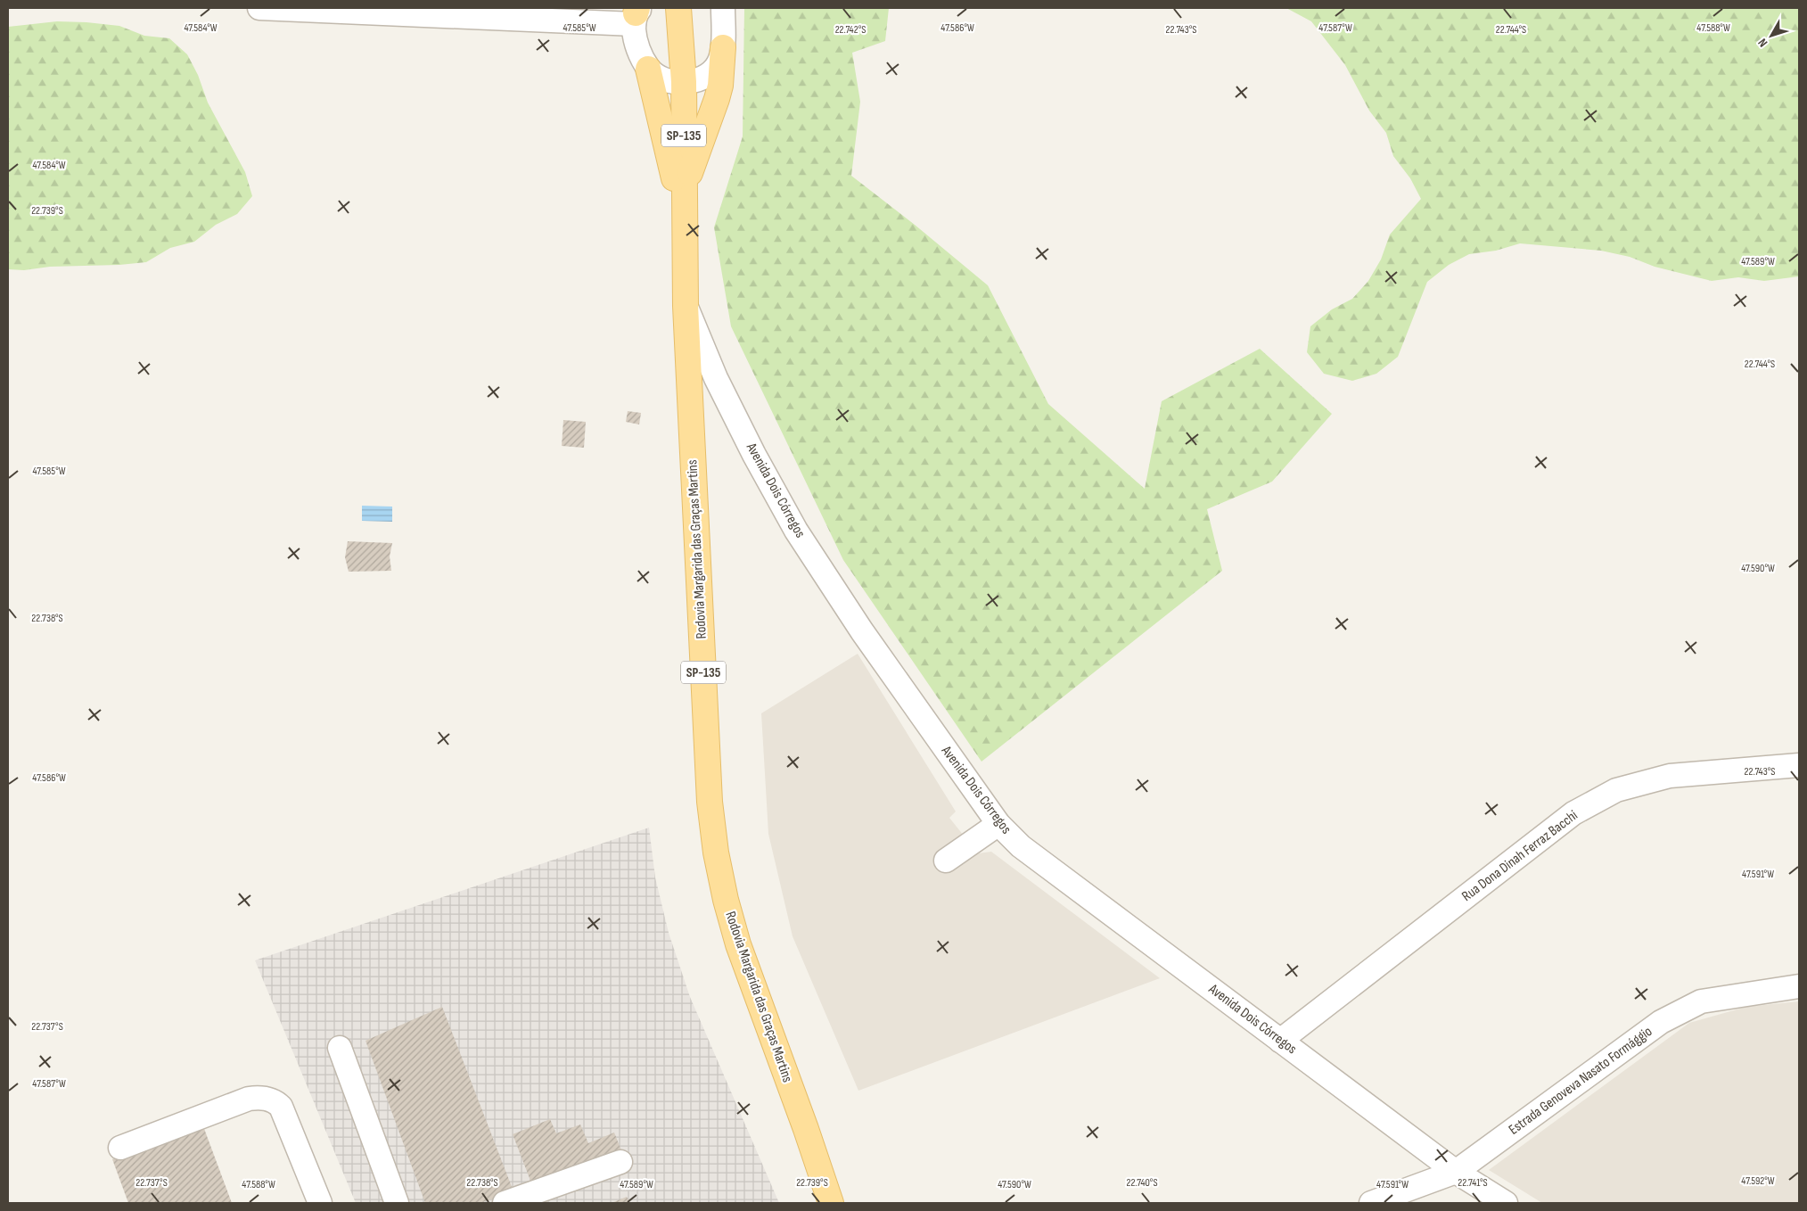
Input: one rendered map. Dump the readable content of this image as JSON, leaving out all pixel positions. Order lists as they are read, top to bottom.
{
  "streets": {
    "main road": ["SP-135", "Rodovia Margarida das Graças Martins"],
    "street": ["Avenida Dois Córregos", "Rua Dona Dinah Ferraz Bacchi", "Estrada Genoveva Nasato Formággio"]
  },
  "crossings": [
    ["Avenida Dois Córregos", "Rodovia Margarida das Graças Martins"],
    ["Avenida Dois Córregos", "Rua Dona Dinah Ferraz Bacchi"],
    ["Avenida Dois Córregos", "Estrada Genoveva Nasato Formággio"]
  ],
  "north": "bottom left",
  "coordinates": [
    "47.584°W",
    "47.585°W",
    "47.586°W",
    "47.587°W",
    "47.588°W",
    "22.742°S",
    "22.743°S",
    "22.744°S",
    "22.739°S",
    "47.589°W",
    "47.590°W",
    "22.738°S",
    "47.591°W",
    "22.737°S",
    "47.592°W",
    "22.740°S",
    "22.741°S"
  ]
}
